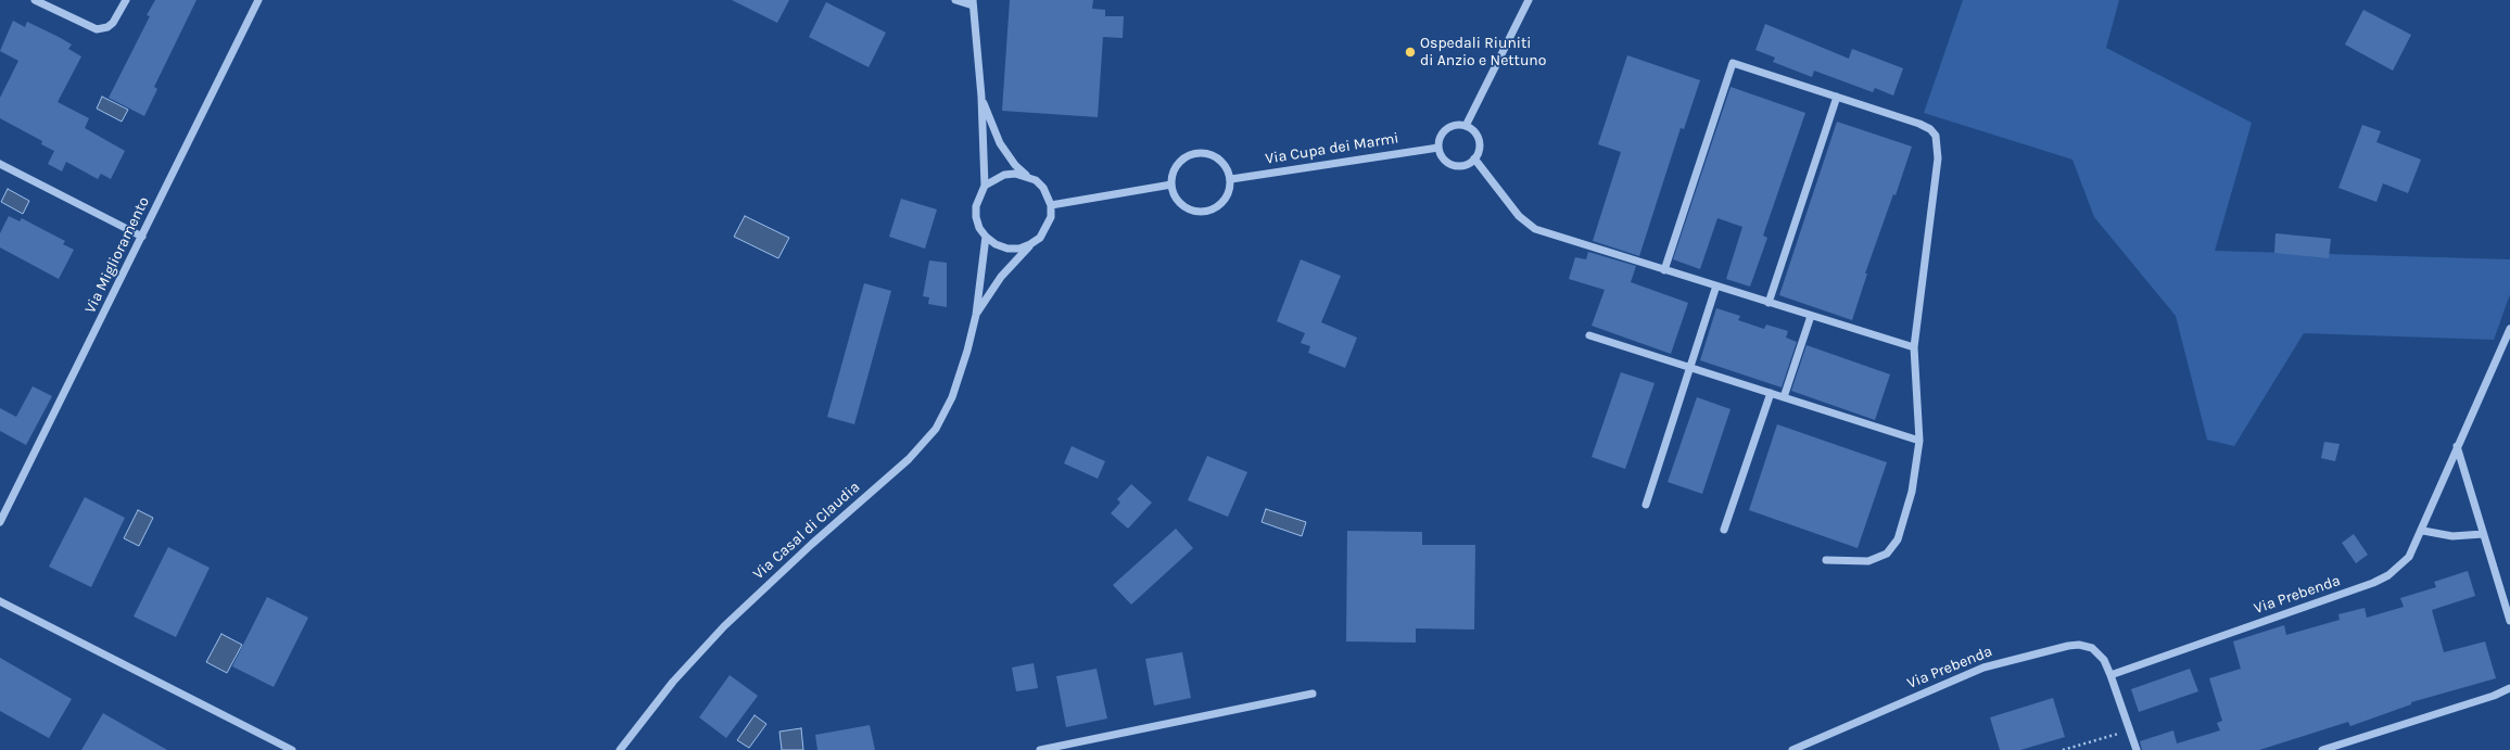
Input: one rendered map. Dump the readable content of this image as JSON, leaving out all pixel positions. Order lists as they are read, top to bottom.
{
  "streets": {
    "street": [
      "Via Cupa dei Marmi",
      "Via Miglioramento",
      "Via Casal di Claudia",
      "Via Prebenda"
    ]
  },
  "places": ["Ospedali Riuniti di Anzio e Nettuno"]
}
